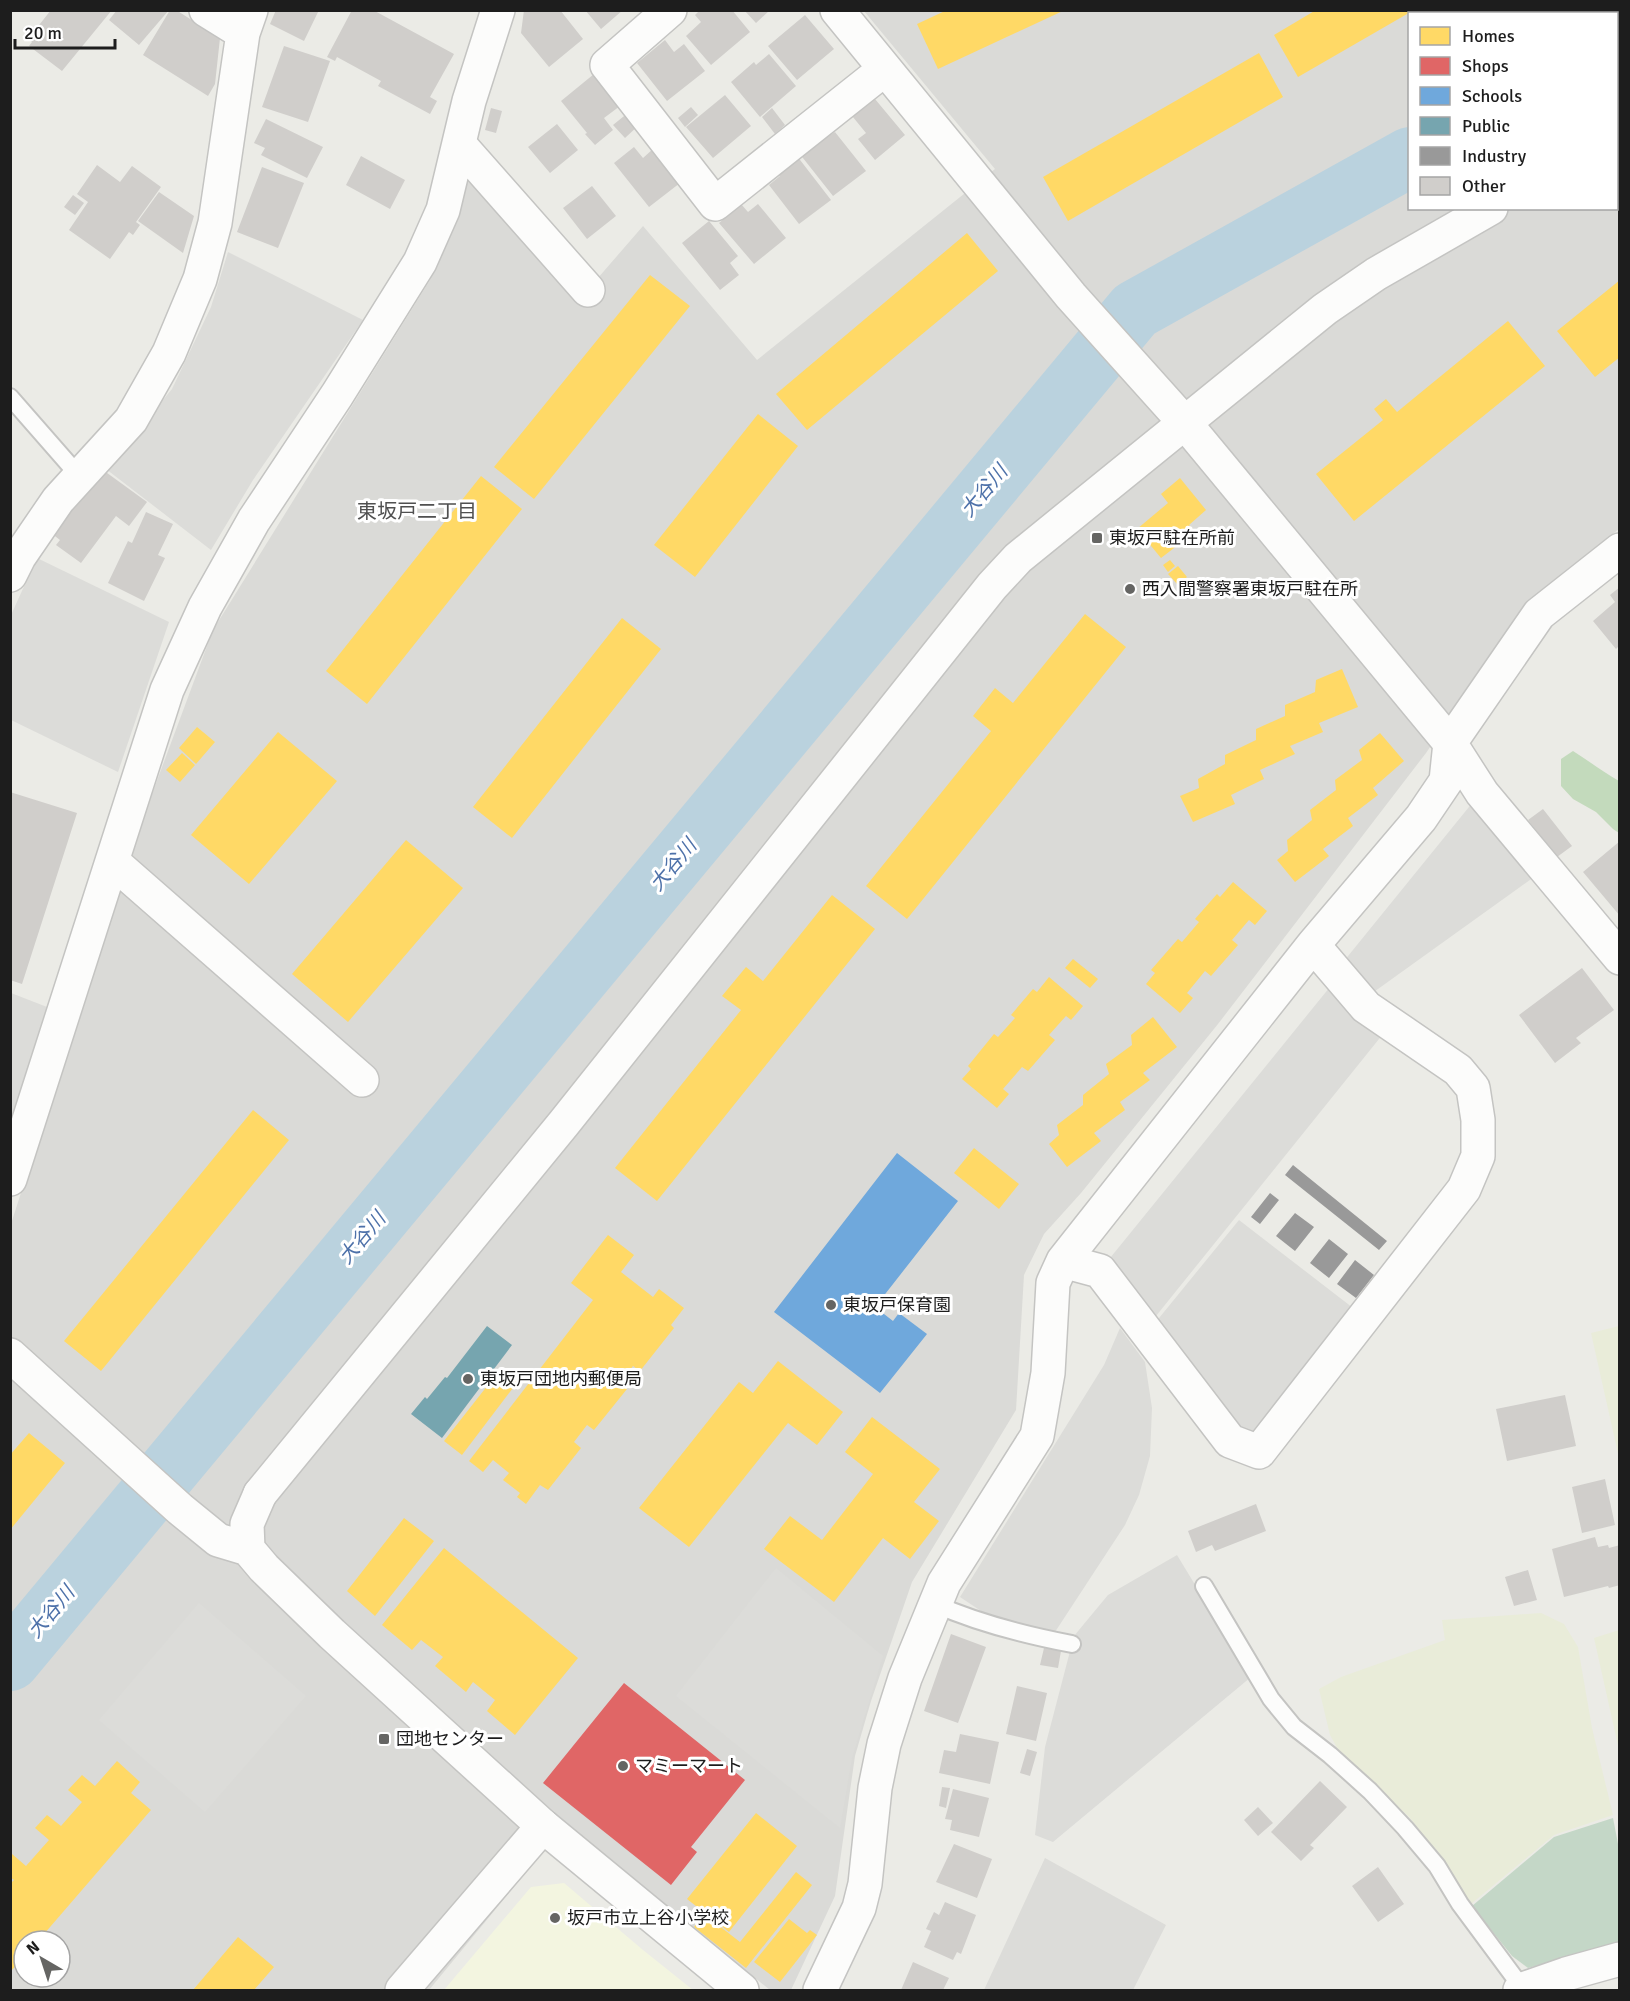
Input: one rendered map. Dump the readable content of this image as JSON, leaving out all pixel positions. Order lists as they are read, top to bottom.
{
  "districts": ["東坂戸二丁目"],
  "water": ["大谷川"],
  "places": {
    "transit": ["東坂戸駐在所前", "団地センター"],
    "other": [
      "西入間警察署東坂戸駐在所",
      "東坂戸保育園",
      "東坂戸団地内郵便局",
      "マミーマート",
      "坂戸市立上谷小学校"
    ]
  },
  "legend": [
    "Homes",
    "Shops",
    "Schools",
    "Public",
    "Industry",
    "Other"
  ],
  "scale_bar": "20 m",
  "north": "top left"
}
